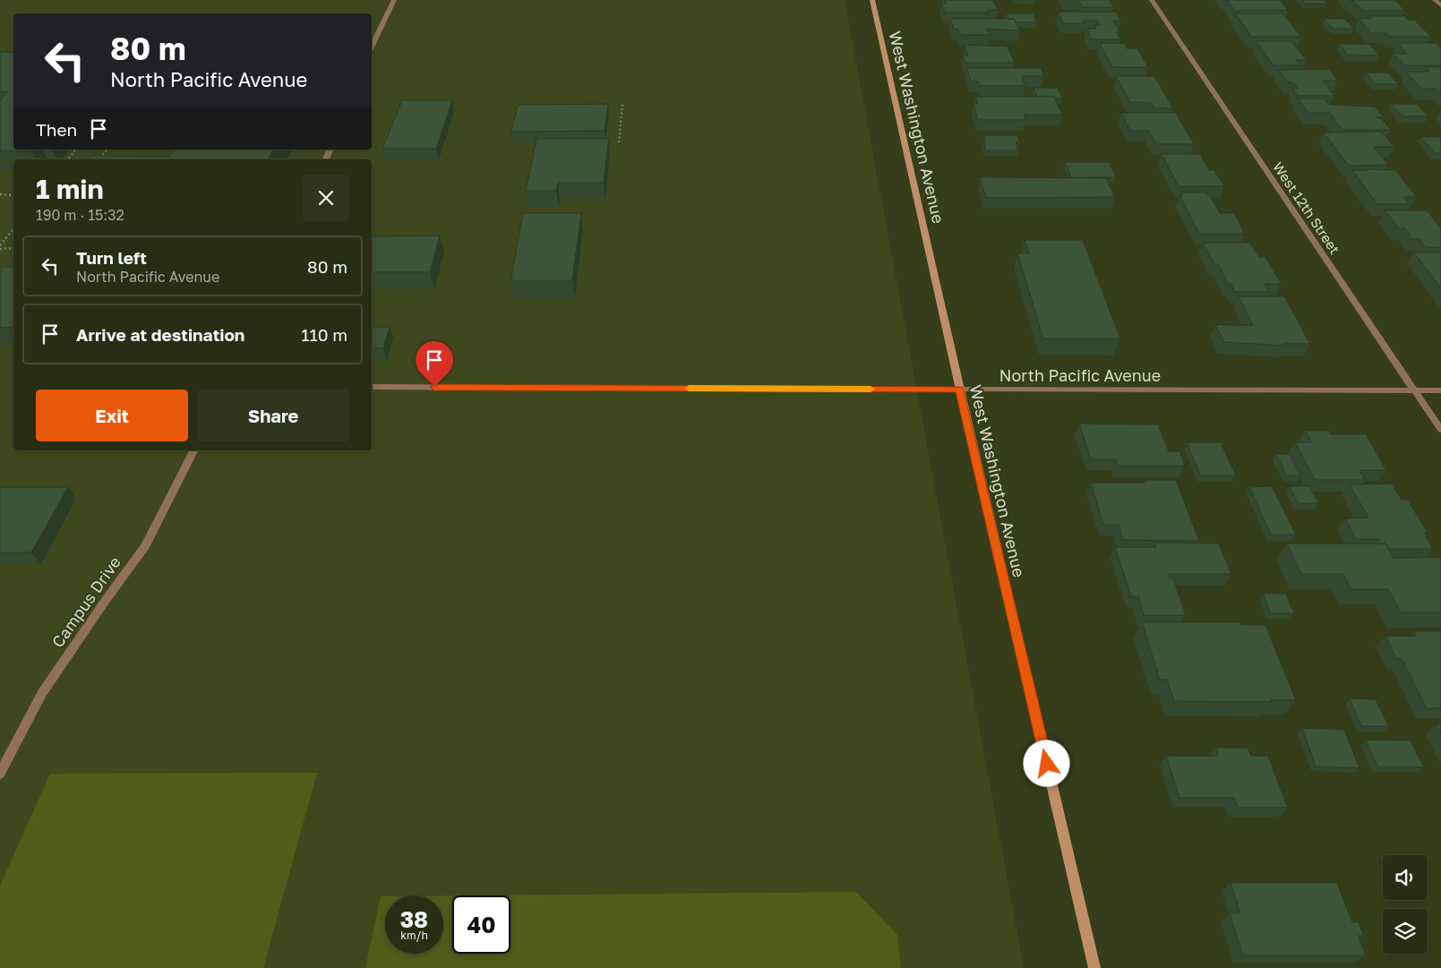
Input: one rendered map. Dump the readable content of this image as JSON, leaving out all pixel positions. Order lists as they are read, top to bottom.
{
  "streets": {
    "street": [
      "West Washington Avenue",
      "West 12th Street",
      "North Pacific Avenue",
      "Campus Drive"
    ]
  },
  "crossings": [
    ["West Washington Avenue", "North Pacific Avenue"],
    ["West 12th Street", "North Pacific Avenue"]
  ],
  "page": {
    "turn": ["80 m", "North Pacific Avenue"],
    "then": "Then",
    "heading": ["1 min", "190 m · 15:32"],
    "list": [
      {
        "name": "Turn left",
        "note": "North Pacific Avenue",
        "value": "80 m"
      },
      {
        "name": "Arrive at destination",
        "value": "110 m"
      }
    ],
    "buttons": ["Exit", "Share"],
    "speed": "38 km/h",
    "limit": "40"
  }
}
